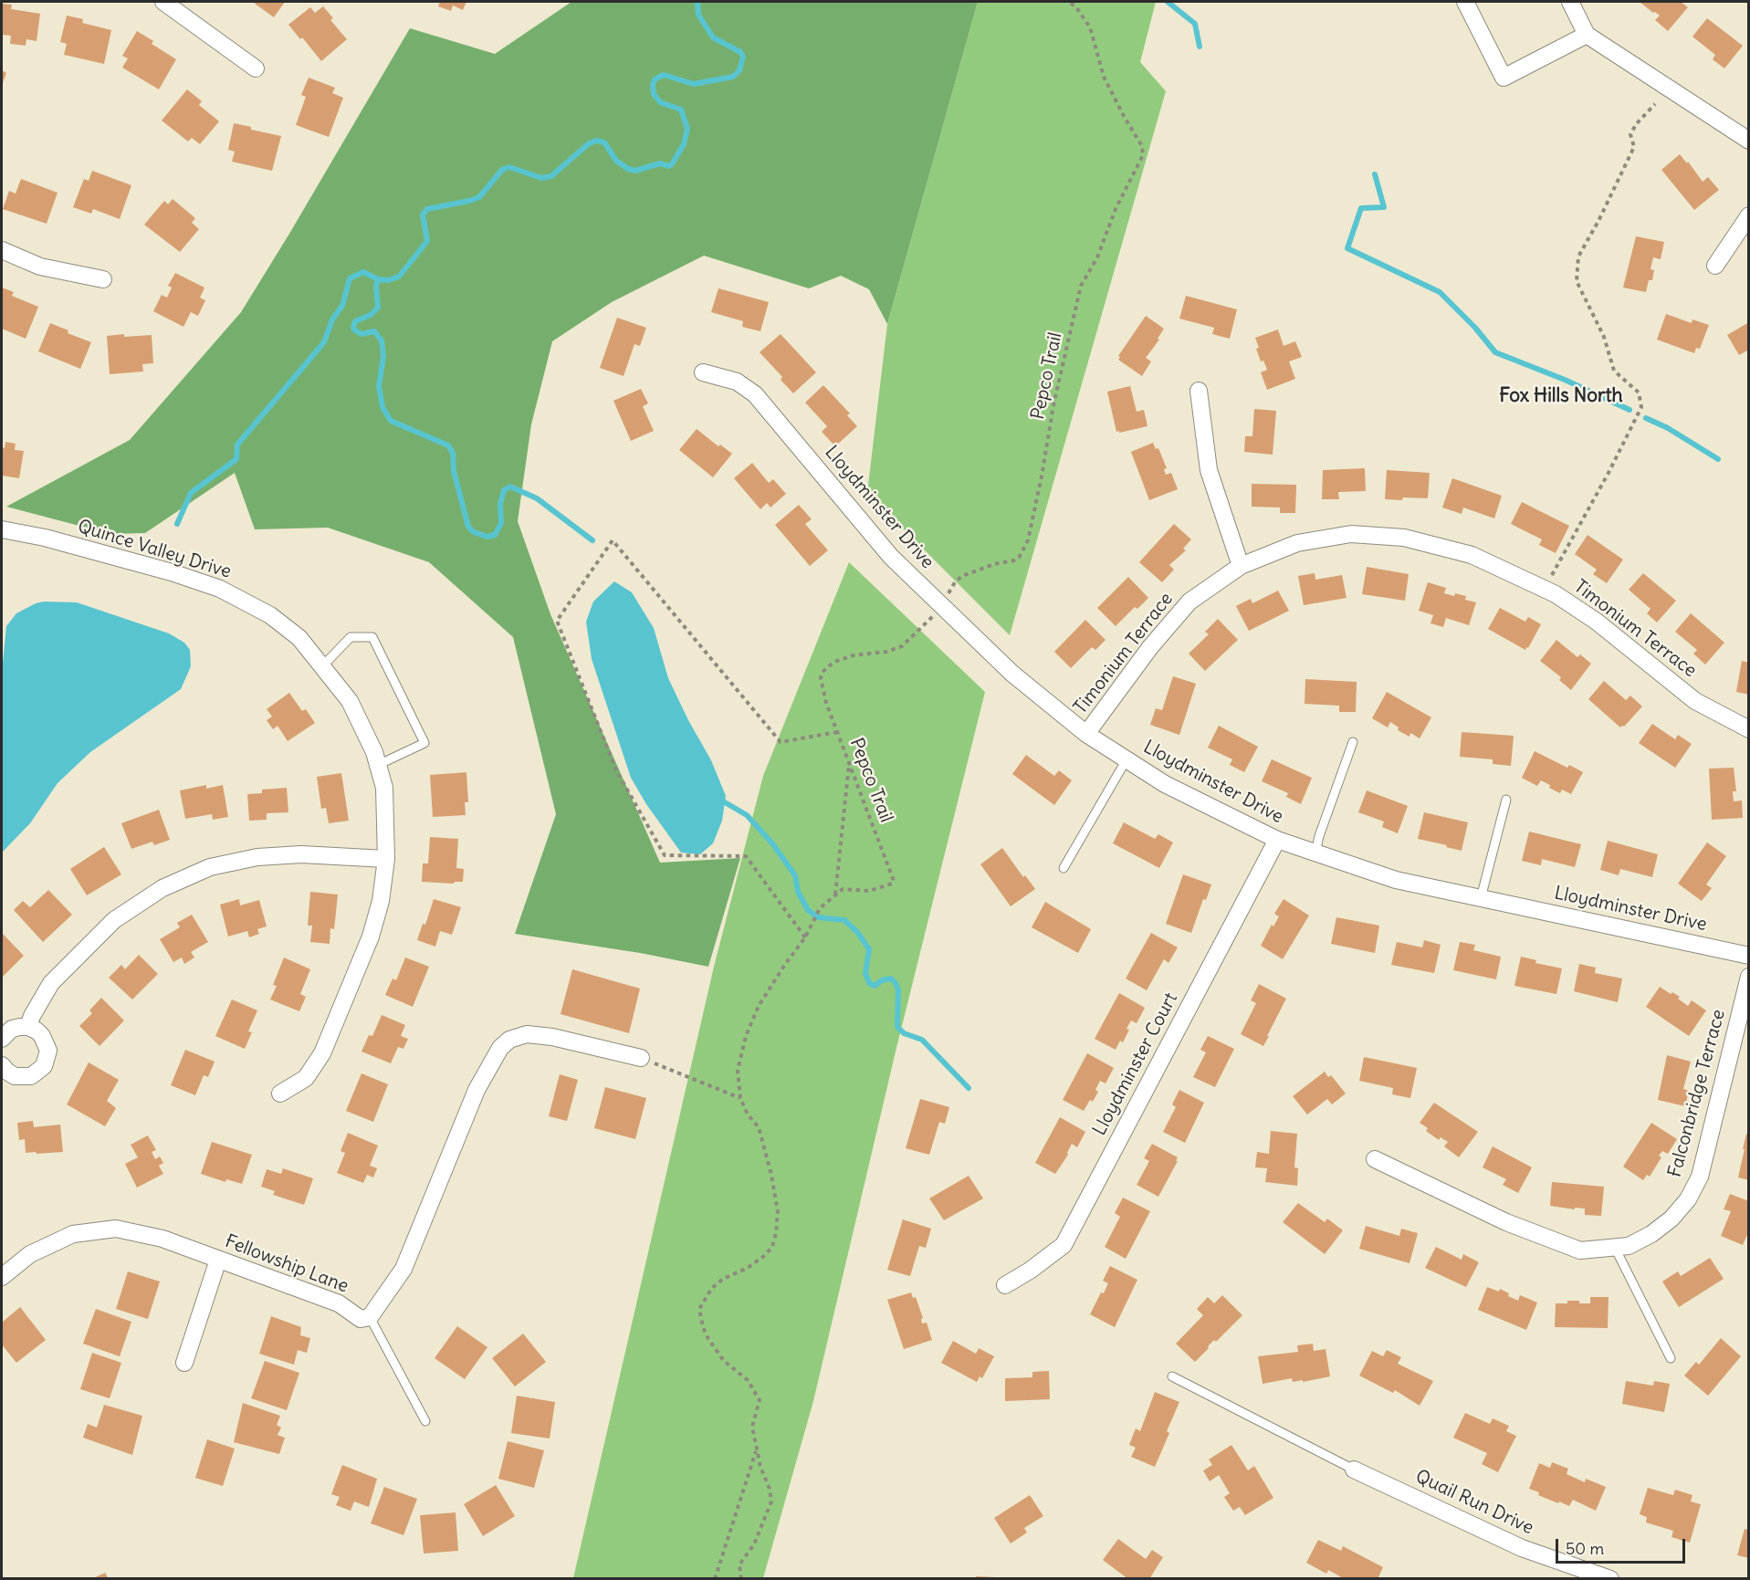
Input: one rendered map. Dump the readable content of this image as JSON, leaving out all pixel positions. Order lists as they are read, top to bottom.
{
  "streets": {
    "street": [
      "Lloydminster Drive",
      "Quince Valley Drive",
      "Timonium Terrace",
      "Lloydminster Court",
      "Falconbridge Terrace",
      "Fellowship Lane",
      "Quail Run Drive"
    ],
    "path": ["Pepco Trail"]
  },
  "crossings": [
    ["Pepco Trail", "Lloydminster Drive"],
    ["Lloydminster Drive", "Timonium Terrace"],
    ["Lloydminster Drive", "Lloydminster Court"]
  ],
  "districts": ["Fox Hills North"],
  "scale_bar": "50 m"
}
